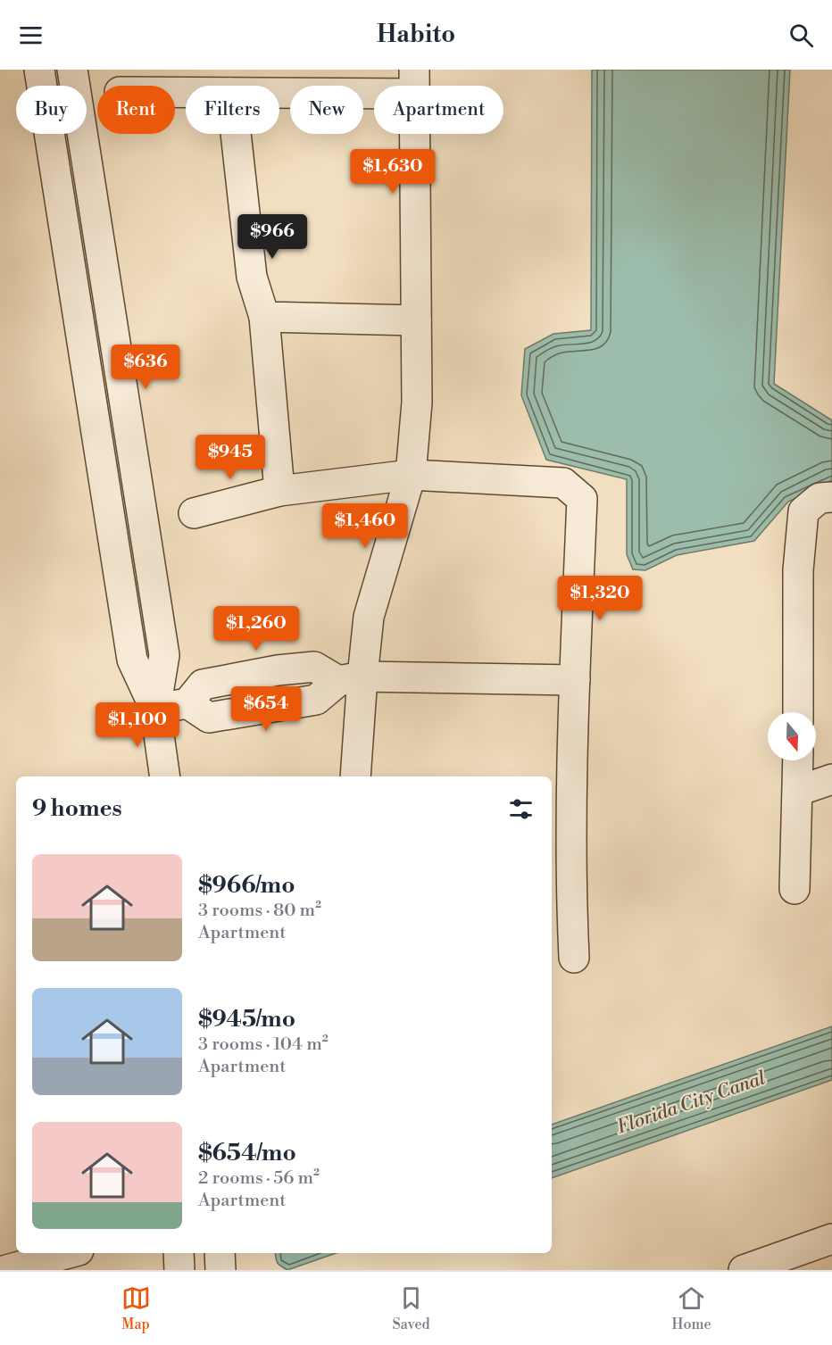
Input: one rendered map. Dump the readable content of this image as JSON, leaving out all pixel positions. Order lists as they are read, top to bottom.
{
  "water": ["Florida City Canal"],
  "north": "bottom",
  "page": {
    "header": "Habito",
    "chip": [
      "Buy",
      "Rent",
      "Filters",
      "New",
      "Apartment"
    ],
    "price": [
      "$1,630",
      "$966",
      "$636",
      "$945",
      "$1,460",
      "$1,320",
      "$1,260",
      "$654",
      "$1,100"
    ],
    "heading": "9 homes",
    "list": [
      {
        "name": "$966/mo",
        "note": "3 rooms · 80 m² · Apartment"
      },
      {
        "name": "$945/mo",
        "note": "3 rooms · 104 m² · Apartment"
      },
      {
        "name": "$654/mo",
        "note": "2 rooms · 56 m² · Apartment"
      }
    ],
    "tabs": ["Map", "Saved", "Home"]
  }
}
